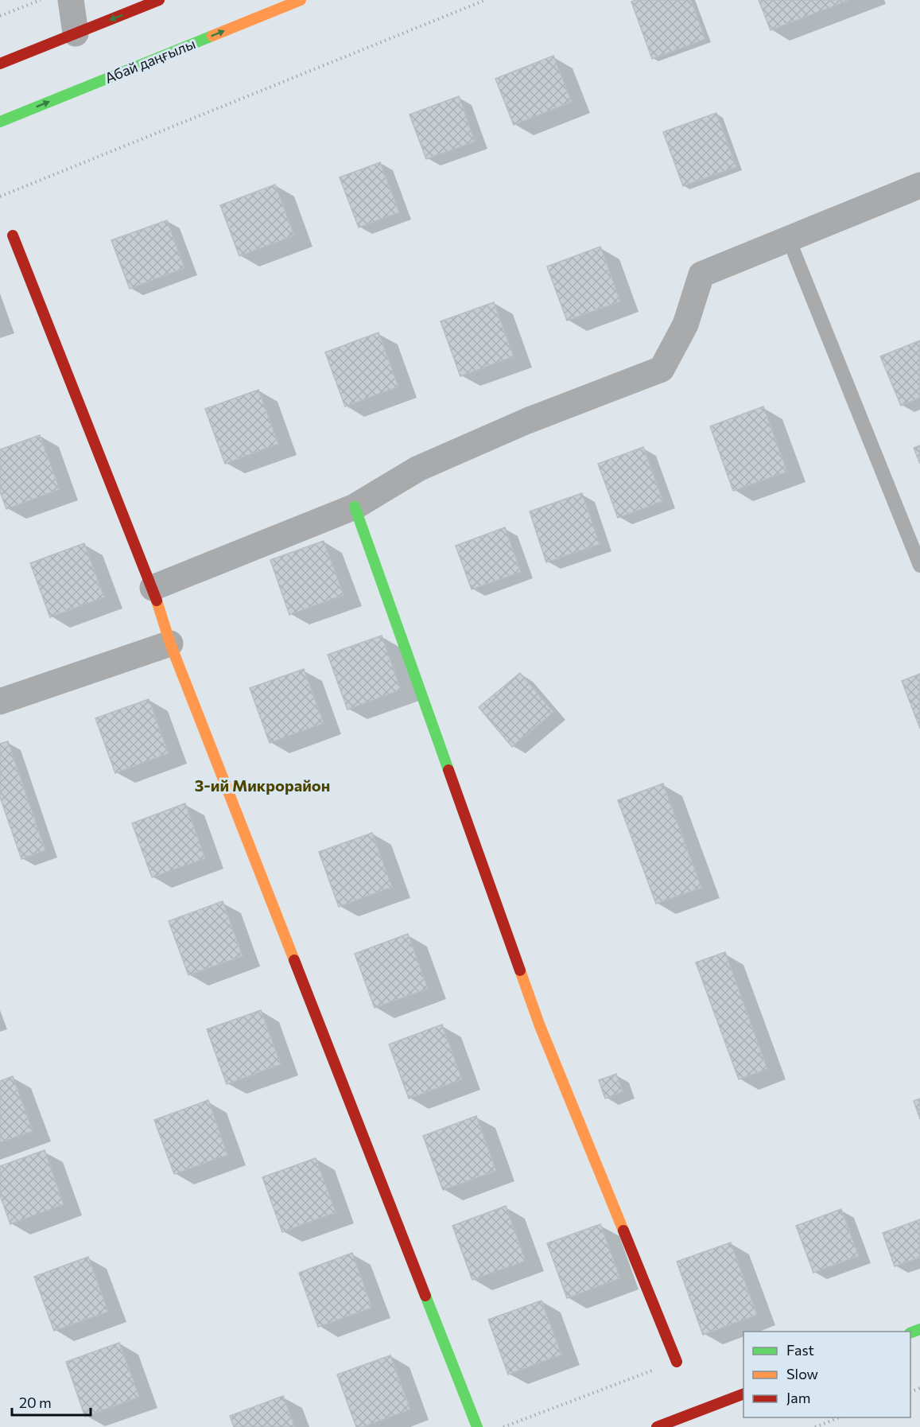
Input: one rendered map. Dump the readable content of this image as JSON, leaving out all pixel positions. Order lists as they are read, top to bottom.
{
  "streets": {
    "street": ["Абай даңғылы"]
  },
  "districts": ["3-ий Микрорайон"],
  "legend": ["Fast", "Slow", "Jam"],
  "scale_bar": "20 m"
}
